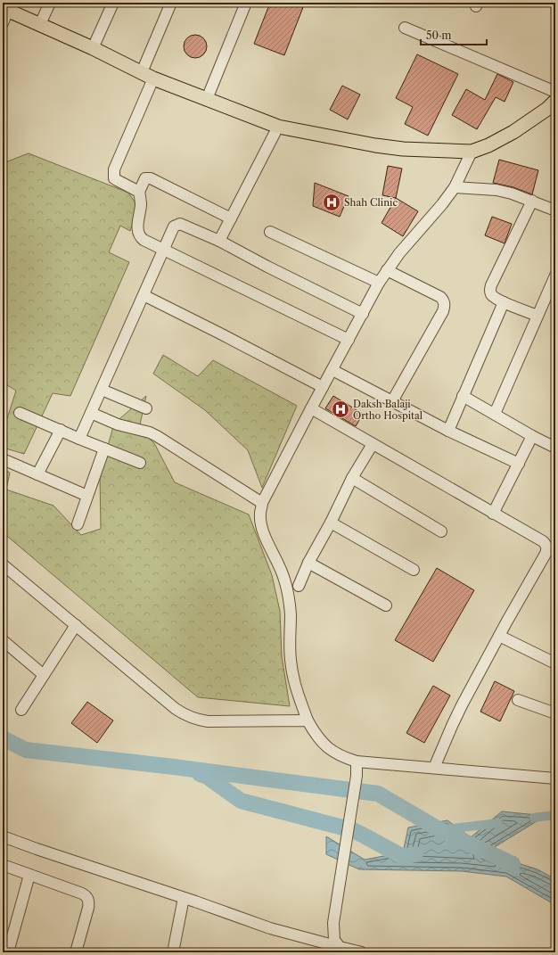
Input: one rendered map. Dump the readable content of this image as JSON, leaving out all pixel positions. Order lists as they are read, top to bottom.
{
  "places": {
    "hospital": ["Shah Clinic", "Daksh Balaji Ortho Hospital"]
  },
  "scale_bar": "50 m"
}
